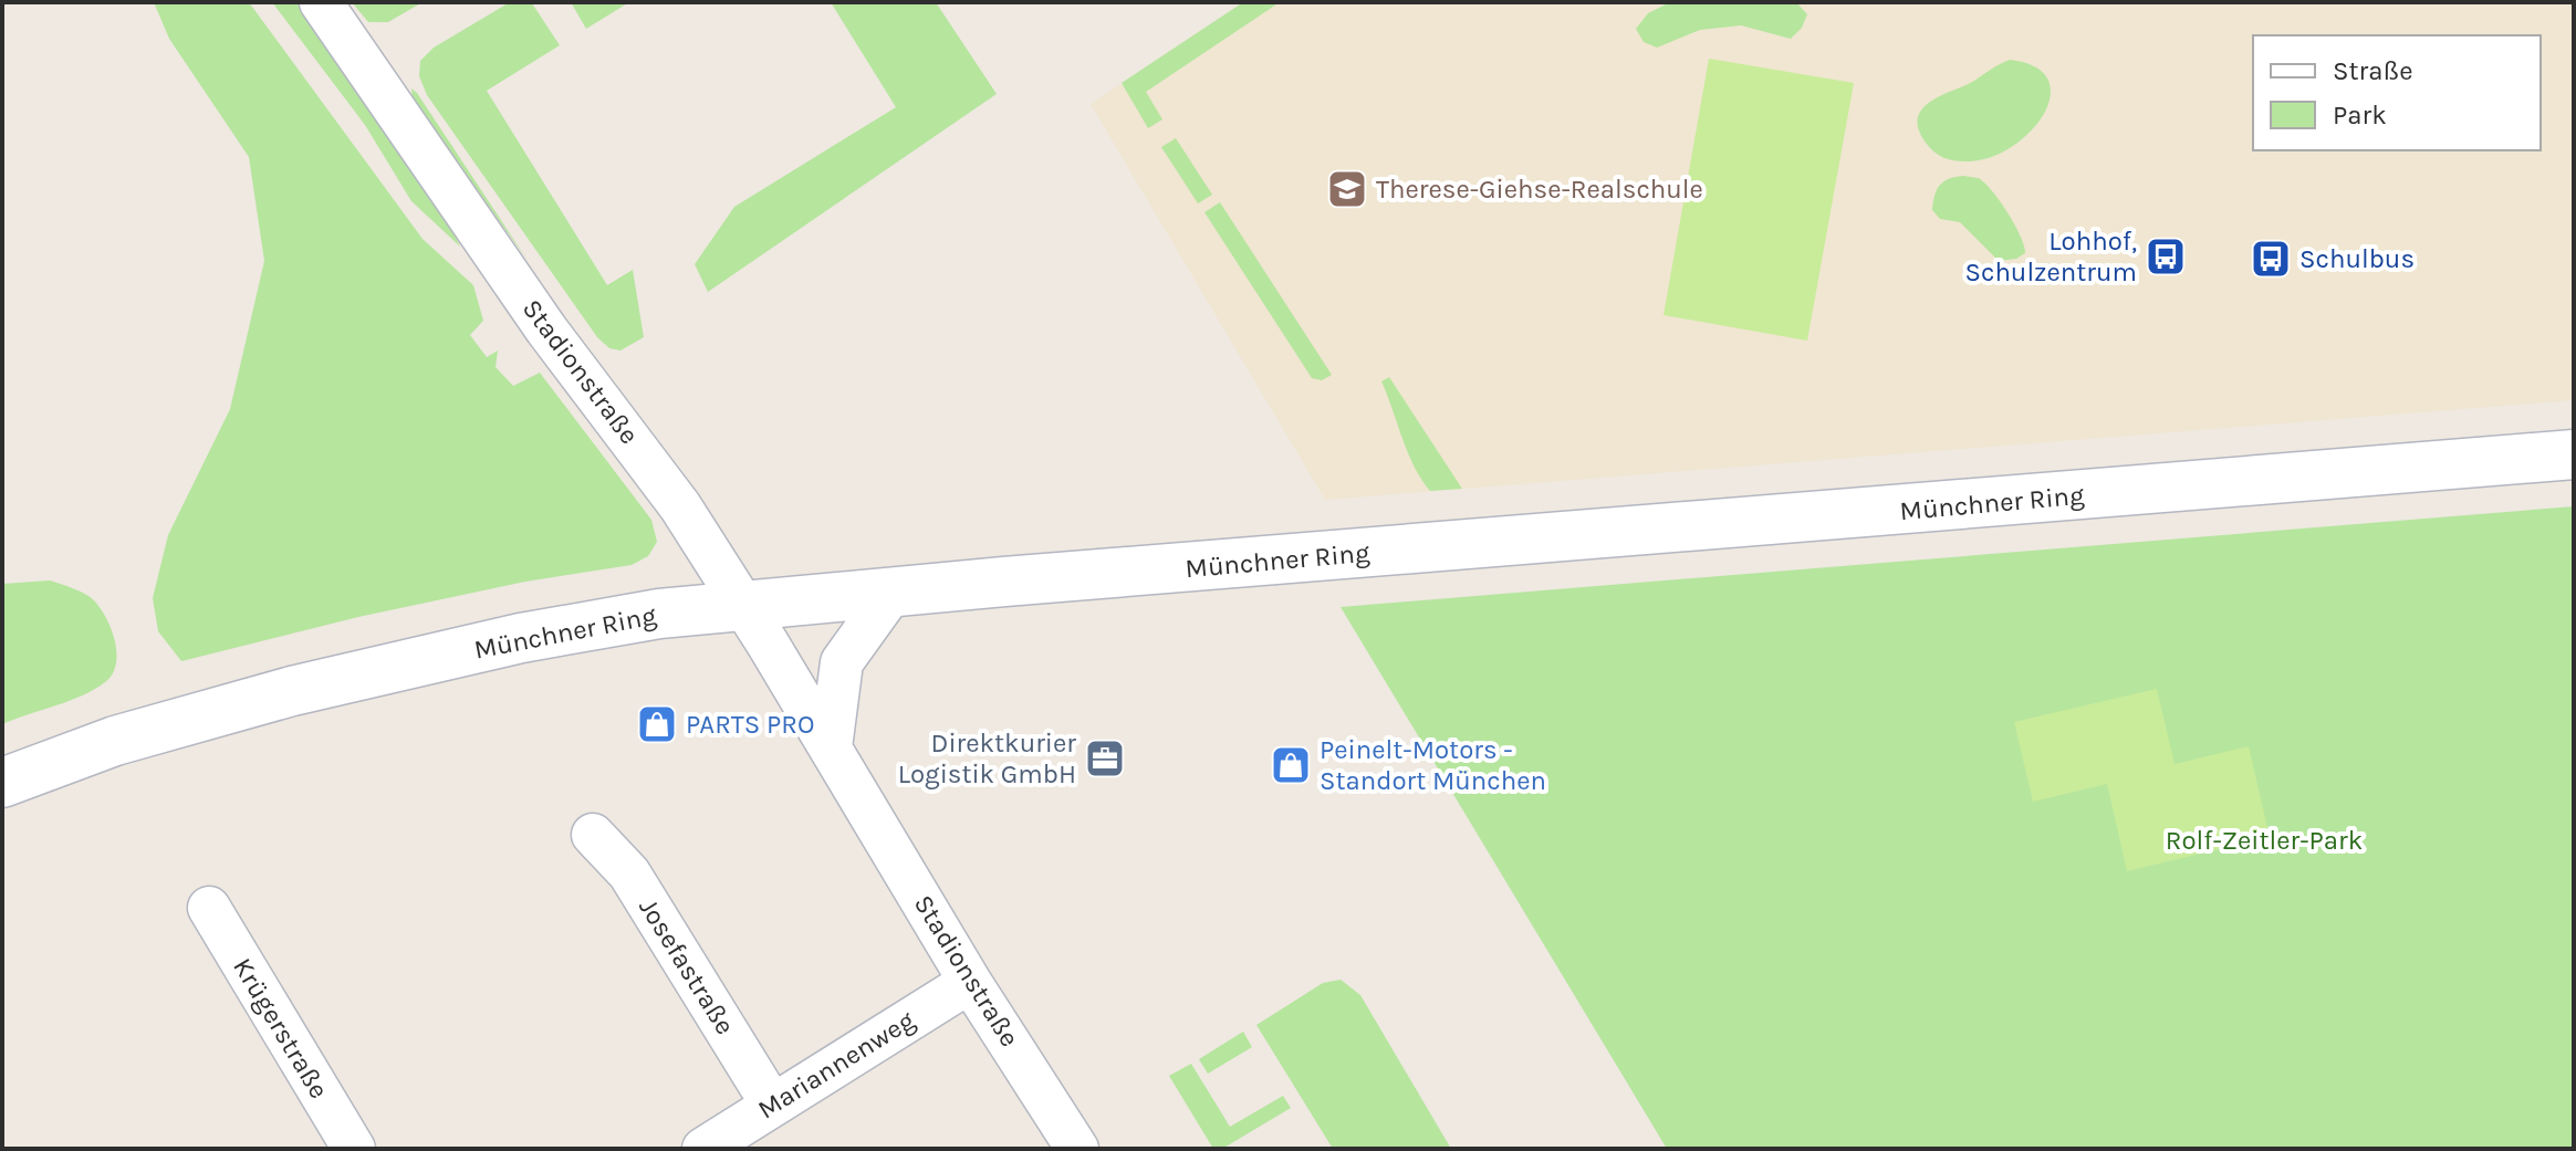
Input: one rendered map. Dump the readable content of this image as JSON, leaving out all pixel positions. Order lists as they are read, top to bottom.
{
  "streets": {
    "main road": ["Münchner Ring"],
    "street": [
      "Stadionstraße",
      "Josefastraße",
      "Krügerstraße",
      "Mariannenweg"
    ]
  },
  "crossings": [
    ["Stadionstraße", "Münchner Ring"],
    ["Stadionstraße", "Mariannenweg"],
    ["Josefastraße", "Mariannenweg"]
  ],
  "parks": ["Rolf-Zeitler-Park"],
  "places": {
    "school or university": ["Therese-Giehse-Realschule"],
    "bus stop": ["Lohhof, Schulzentrum", "Schulbus"],
    "shop": ["PARTS PRO", "Peinelt-Motors - Standort München"],
    "office": ["Direktkurier Logistik GmbH"]
  },
  "legend": ["Straße", "Park"]
}
